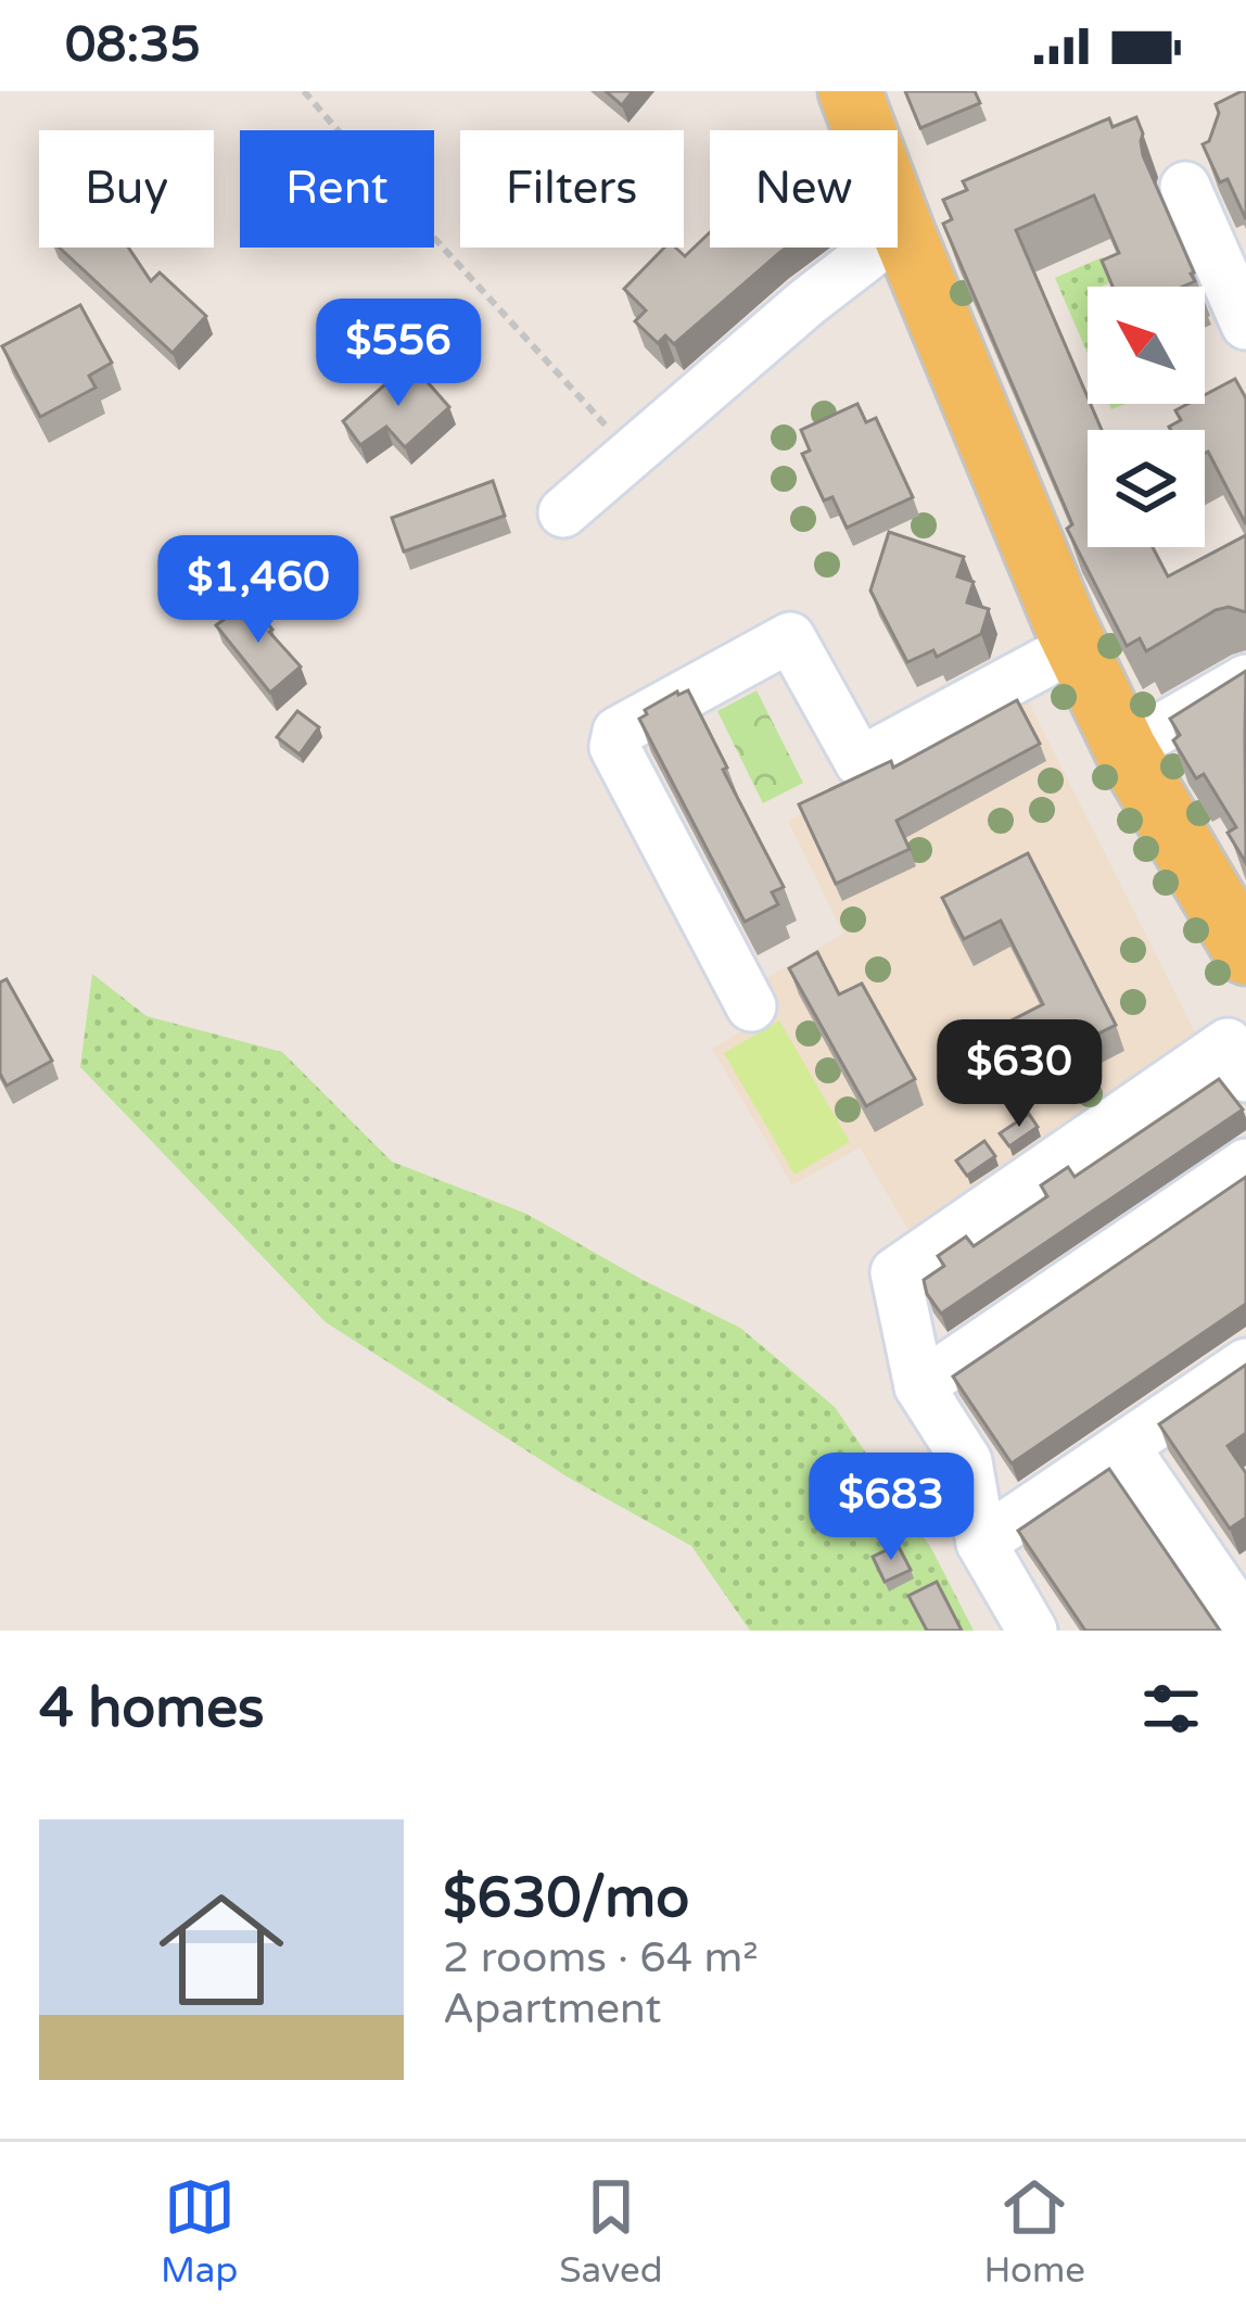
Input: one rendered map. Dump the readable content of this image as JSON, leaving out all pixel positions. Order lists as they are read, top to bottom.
{
  "north": "top left",
  "page": {
    "status": "08:35",
    "chip": [
      "Buy",
      "Rent",
      "Filters",
      "New"
    ],
    "price": [
      "$556",
      "$1,460",
      "$630",
      "$683"
    ],
    "heading": "4 homes",
    "list": [
      {
        "name": "$630/mo",
        "note": "2 rooms · 64 m² · Apartment"
      }
    ],
    "tabs": ["Map", "Saved", "Home"]
  }
}
